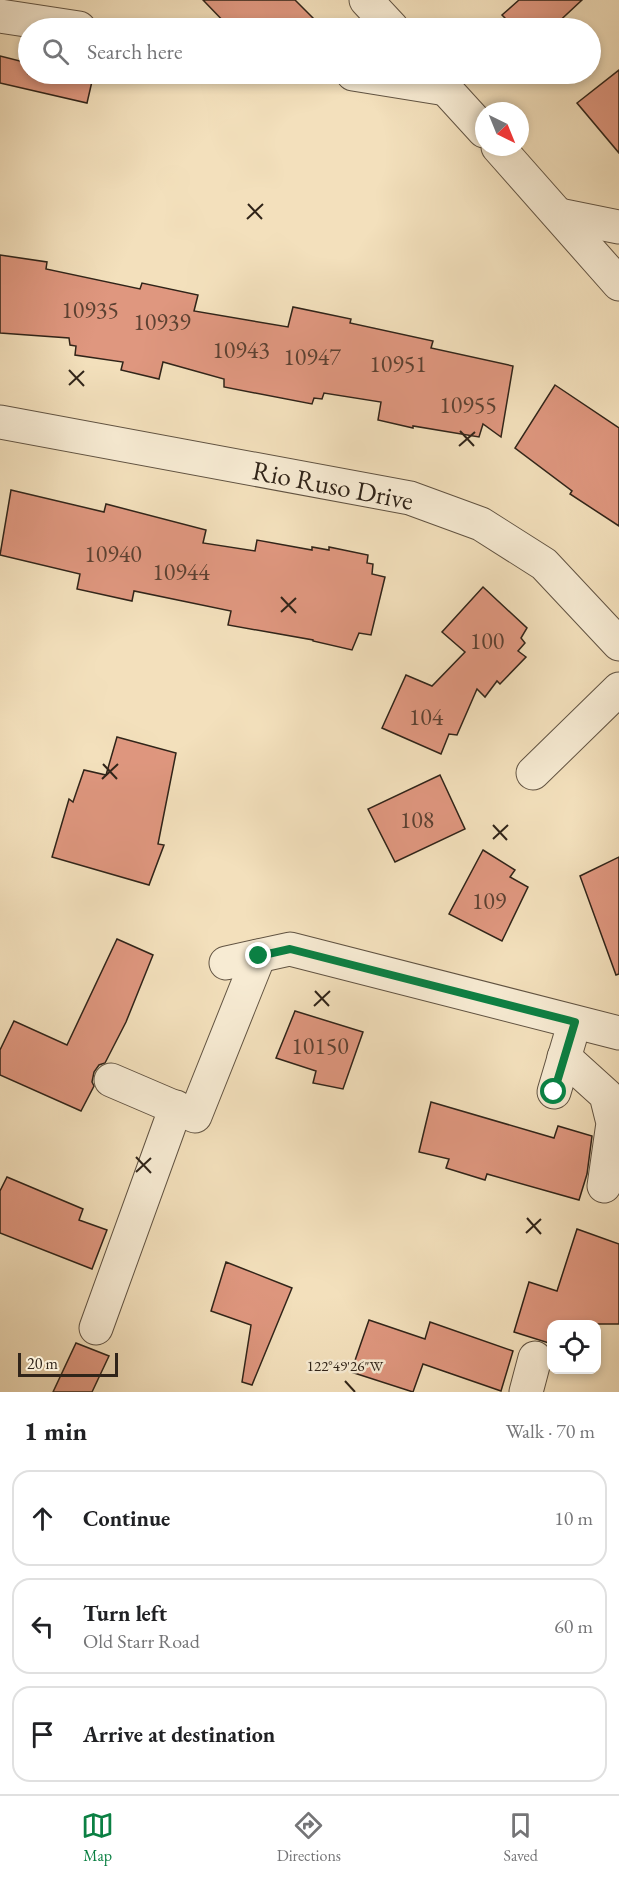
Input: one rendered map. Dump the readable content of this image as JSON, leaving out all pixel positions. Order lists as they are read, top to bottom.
{
  "streets": {
    "street": ["Rio Ruso Drive"]
  },
  "house_numbers": [
    "10935",
    "10939",
    "10943",
    "10947",
    "10951",
    "10955",
    "10940",
    "10944",
    "100",
    "104",
    "108",
    "109",
    "10150"
  ],
  "scale_bar": "20 m",
  "north": "bottom right",
  "page": {
    "search": "Search here",
    "scale": "20 m",
    "heading": ["1 min", "Walk · 70 m"],
    "list": [
      ["Continue", "10 m"],
      ["Turn left", "Old Starr Road", "60 m"],
      "Arrive at destination"
    ],
    "nav": ["Map", "Directions", "Saved"]
  },
  "coordinates": ["122°49'26\"W"]
}
